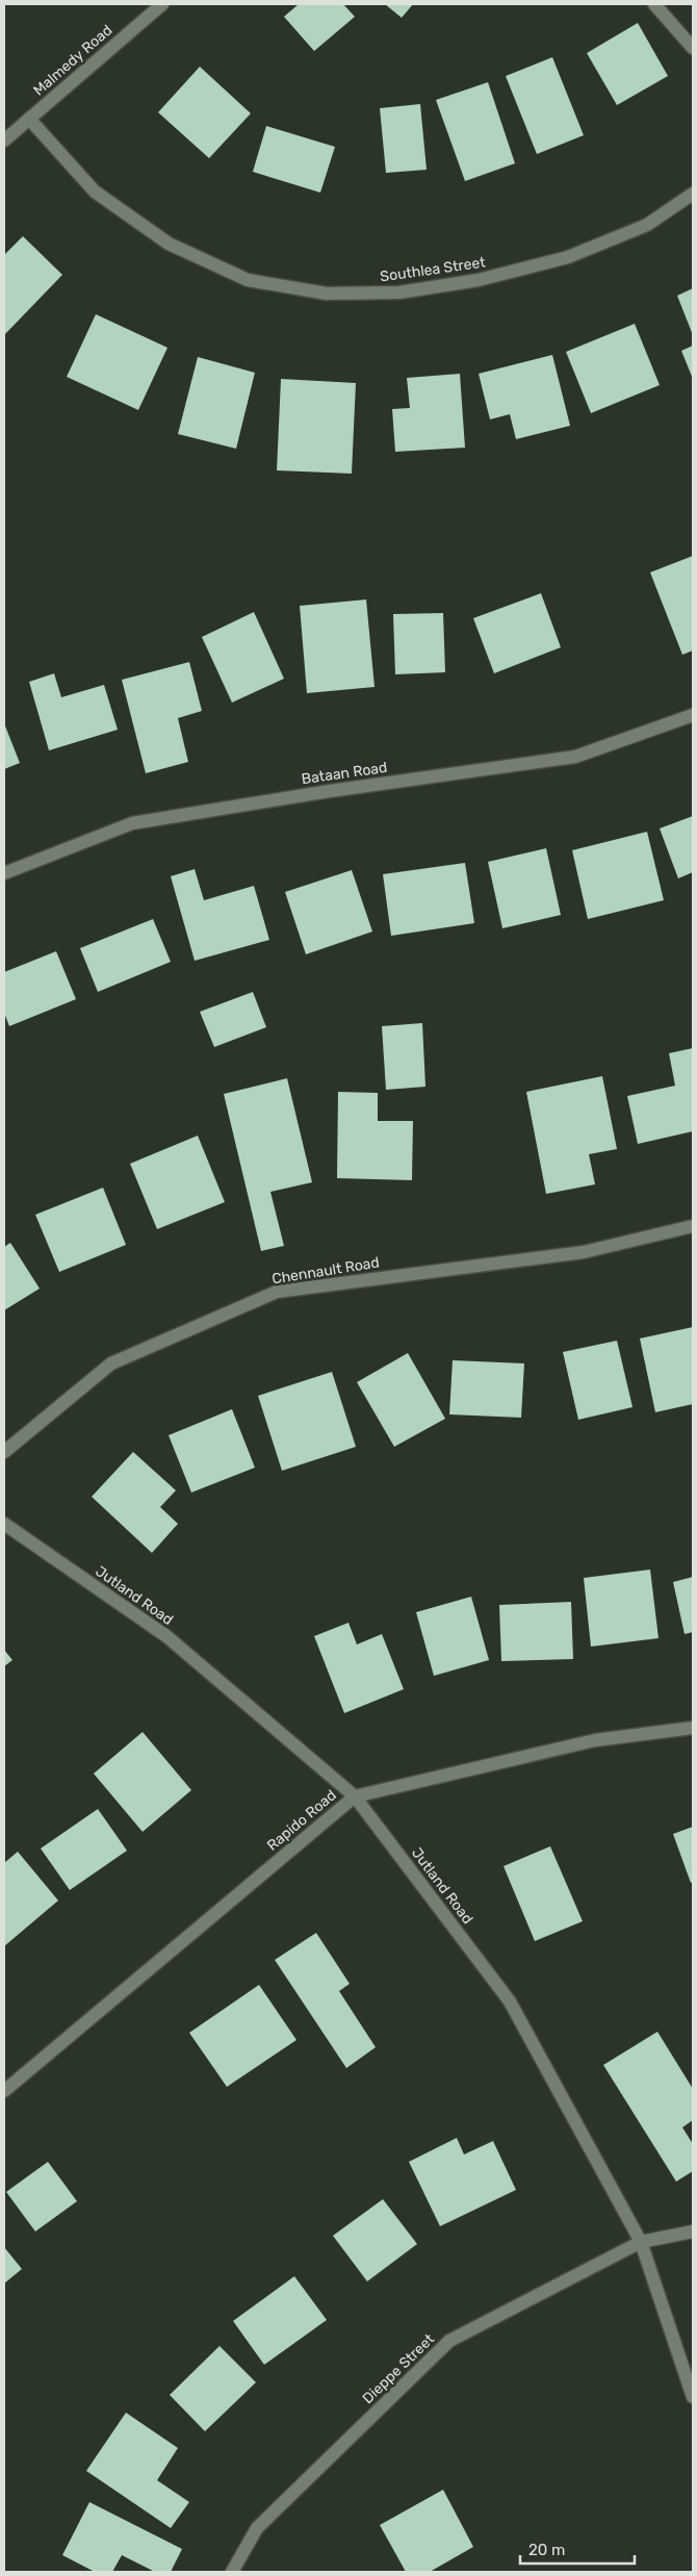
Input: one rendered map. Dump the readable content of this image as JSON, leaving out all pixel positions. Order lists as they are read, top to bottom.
{
  "streets": {
    "street": [
      "Malmedy Road",
      "Southlea Street",
      "Bataan Road",
      "Chennault Road",
      "Jutland Road",
      "Rapido Road",
      "Dieppe Street"
    ]
  },
  "crossings": [
    ["Malmedy Road", "Southlea Street"],
    ["Jutland Road", "Rapido Road"],
    ["Jutland Road", "Dieppe Street"]
  ],
  "scale_bar": "20 m"
}
